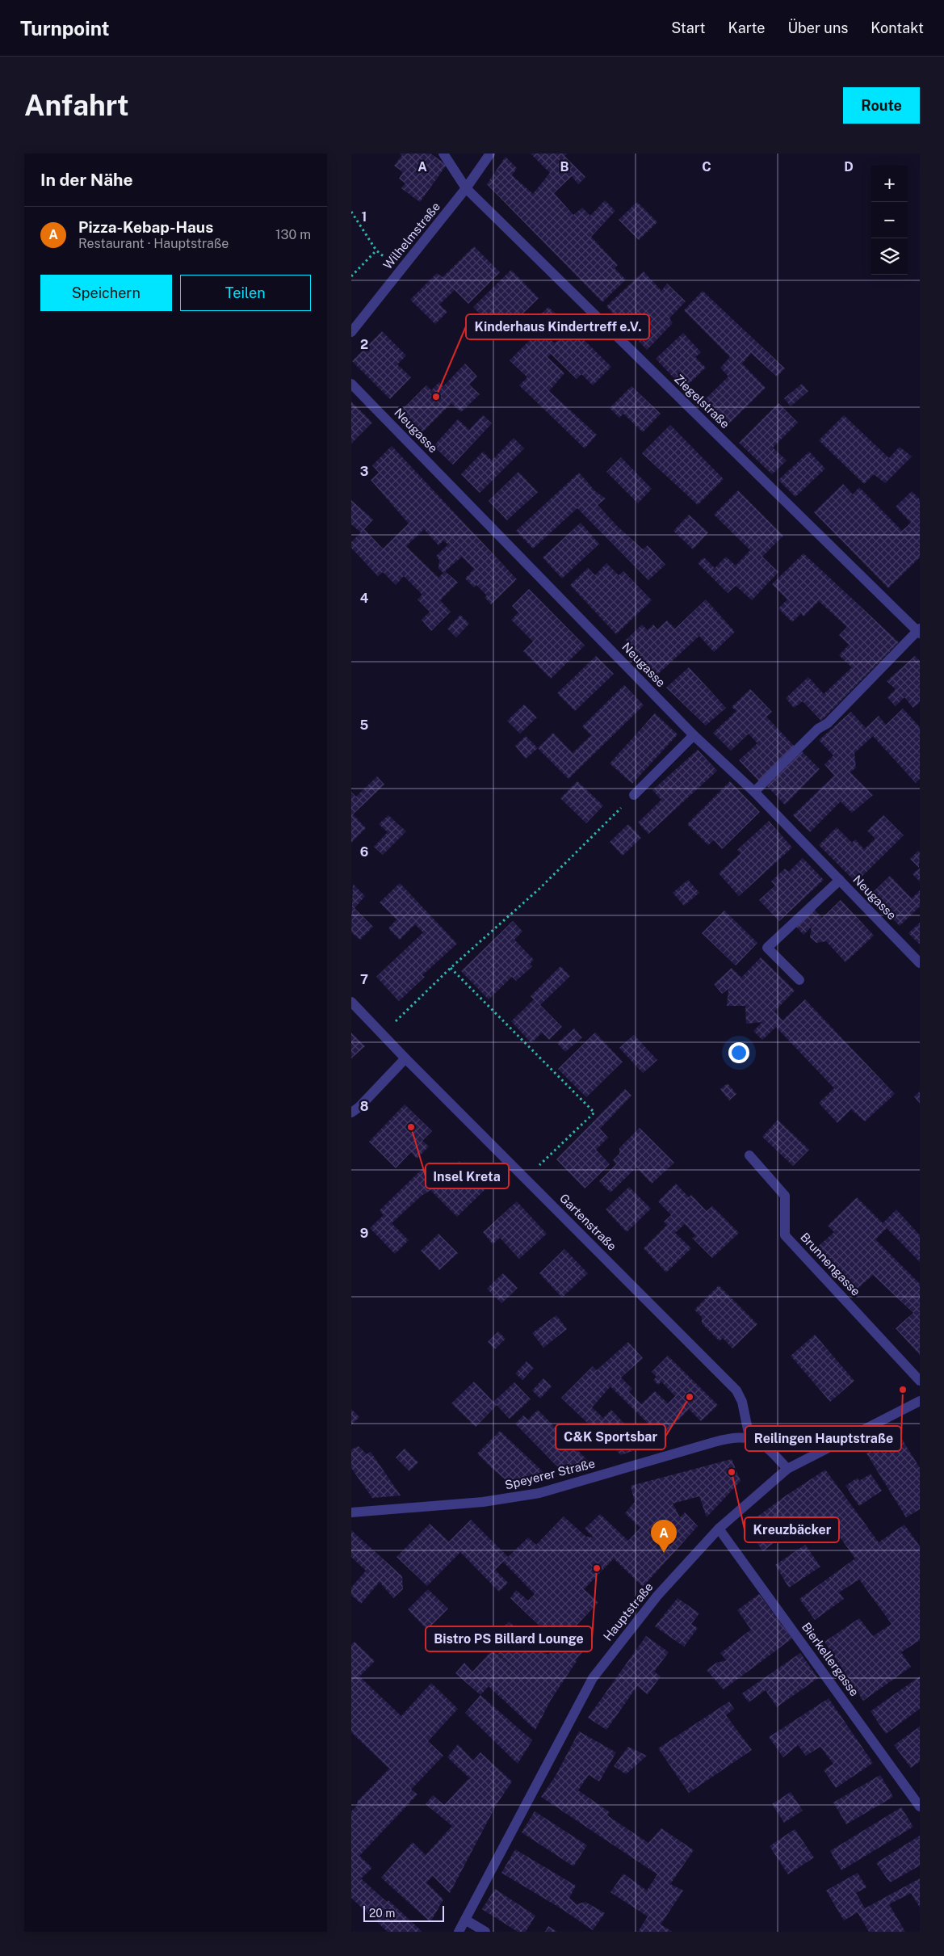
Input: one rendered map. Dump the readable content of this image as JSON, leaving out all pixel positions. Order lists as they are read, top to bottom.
{
  "streets": {
    "street": [
      "Wilhelmstraße",
      "Ziegelstraße",
      "Neugasse",
      "Gartenstraße",
      "Brunnengasse",
      "Speyerer Straße",
      "Hauptstraße",
      "Bierkellergasse"
    ]
  },
  "crossings": [
    ["Wilhelmstraße", "Ziegelstraße"],
    ["Gartenstraße", "Speyerer Straße"],
    ["Hauptstraße", "Bierkellergasse"]
  ],
  "places": [
    "Kinderhaus Kindertreff e.V.",
    "Insel Kreta",
    "Reilingen Hauptstraße",
    "C&K Sportsbar",
    "Kreuzbäcker",
    "Bistro PS Billard Lounge"
  ],
  "scale_bar": "20 m",
  "page": {
    "header": "Turnpoint",
    "nav": [
      "Start",
      "Karte",
      "Über uns",
      "Kontakt"
    ],
    "buttons": [
      "Route",
      ["Speichern", "Teilen"]
    ],
    "title": "Anfahrt",
    "heading": "In der Nähe",
    "map_buttons": ["+", "−"],
    "list": [
      {
        "mark": "A",
        "name": "Pizza-Kebap-Haus",
        "note": "Restaurant · Hauptstraße",
        "value": "130 m"
      }
    ],
    "pins": "A",
    "scale": "20 m"
  },
  "grid": {
    "columns": [
      "A",
      "B",
      "C",
      "D"
    ],
    "rows": [
      "1",
      "2",
      "3",
      "4",
      "5",
      "6",
      "7",
      "8",
      "9"
    ]
  }
}
